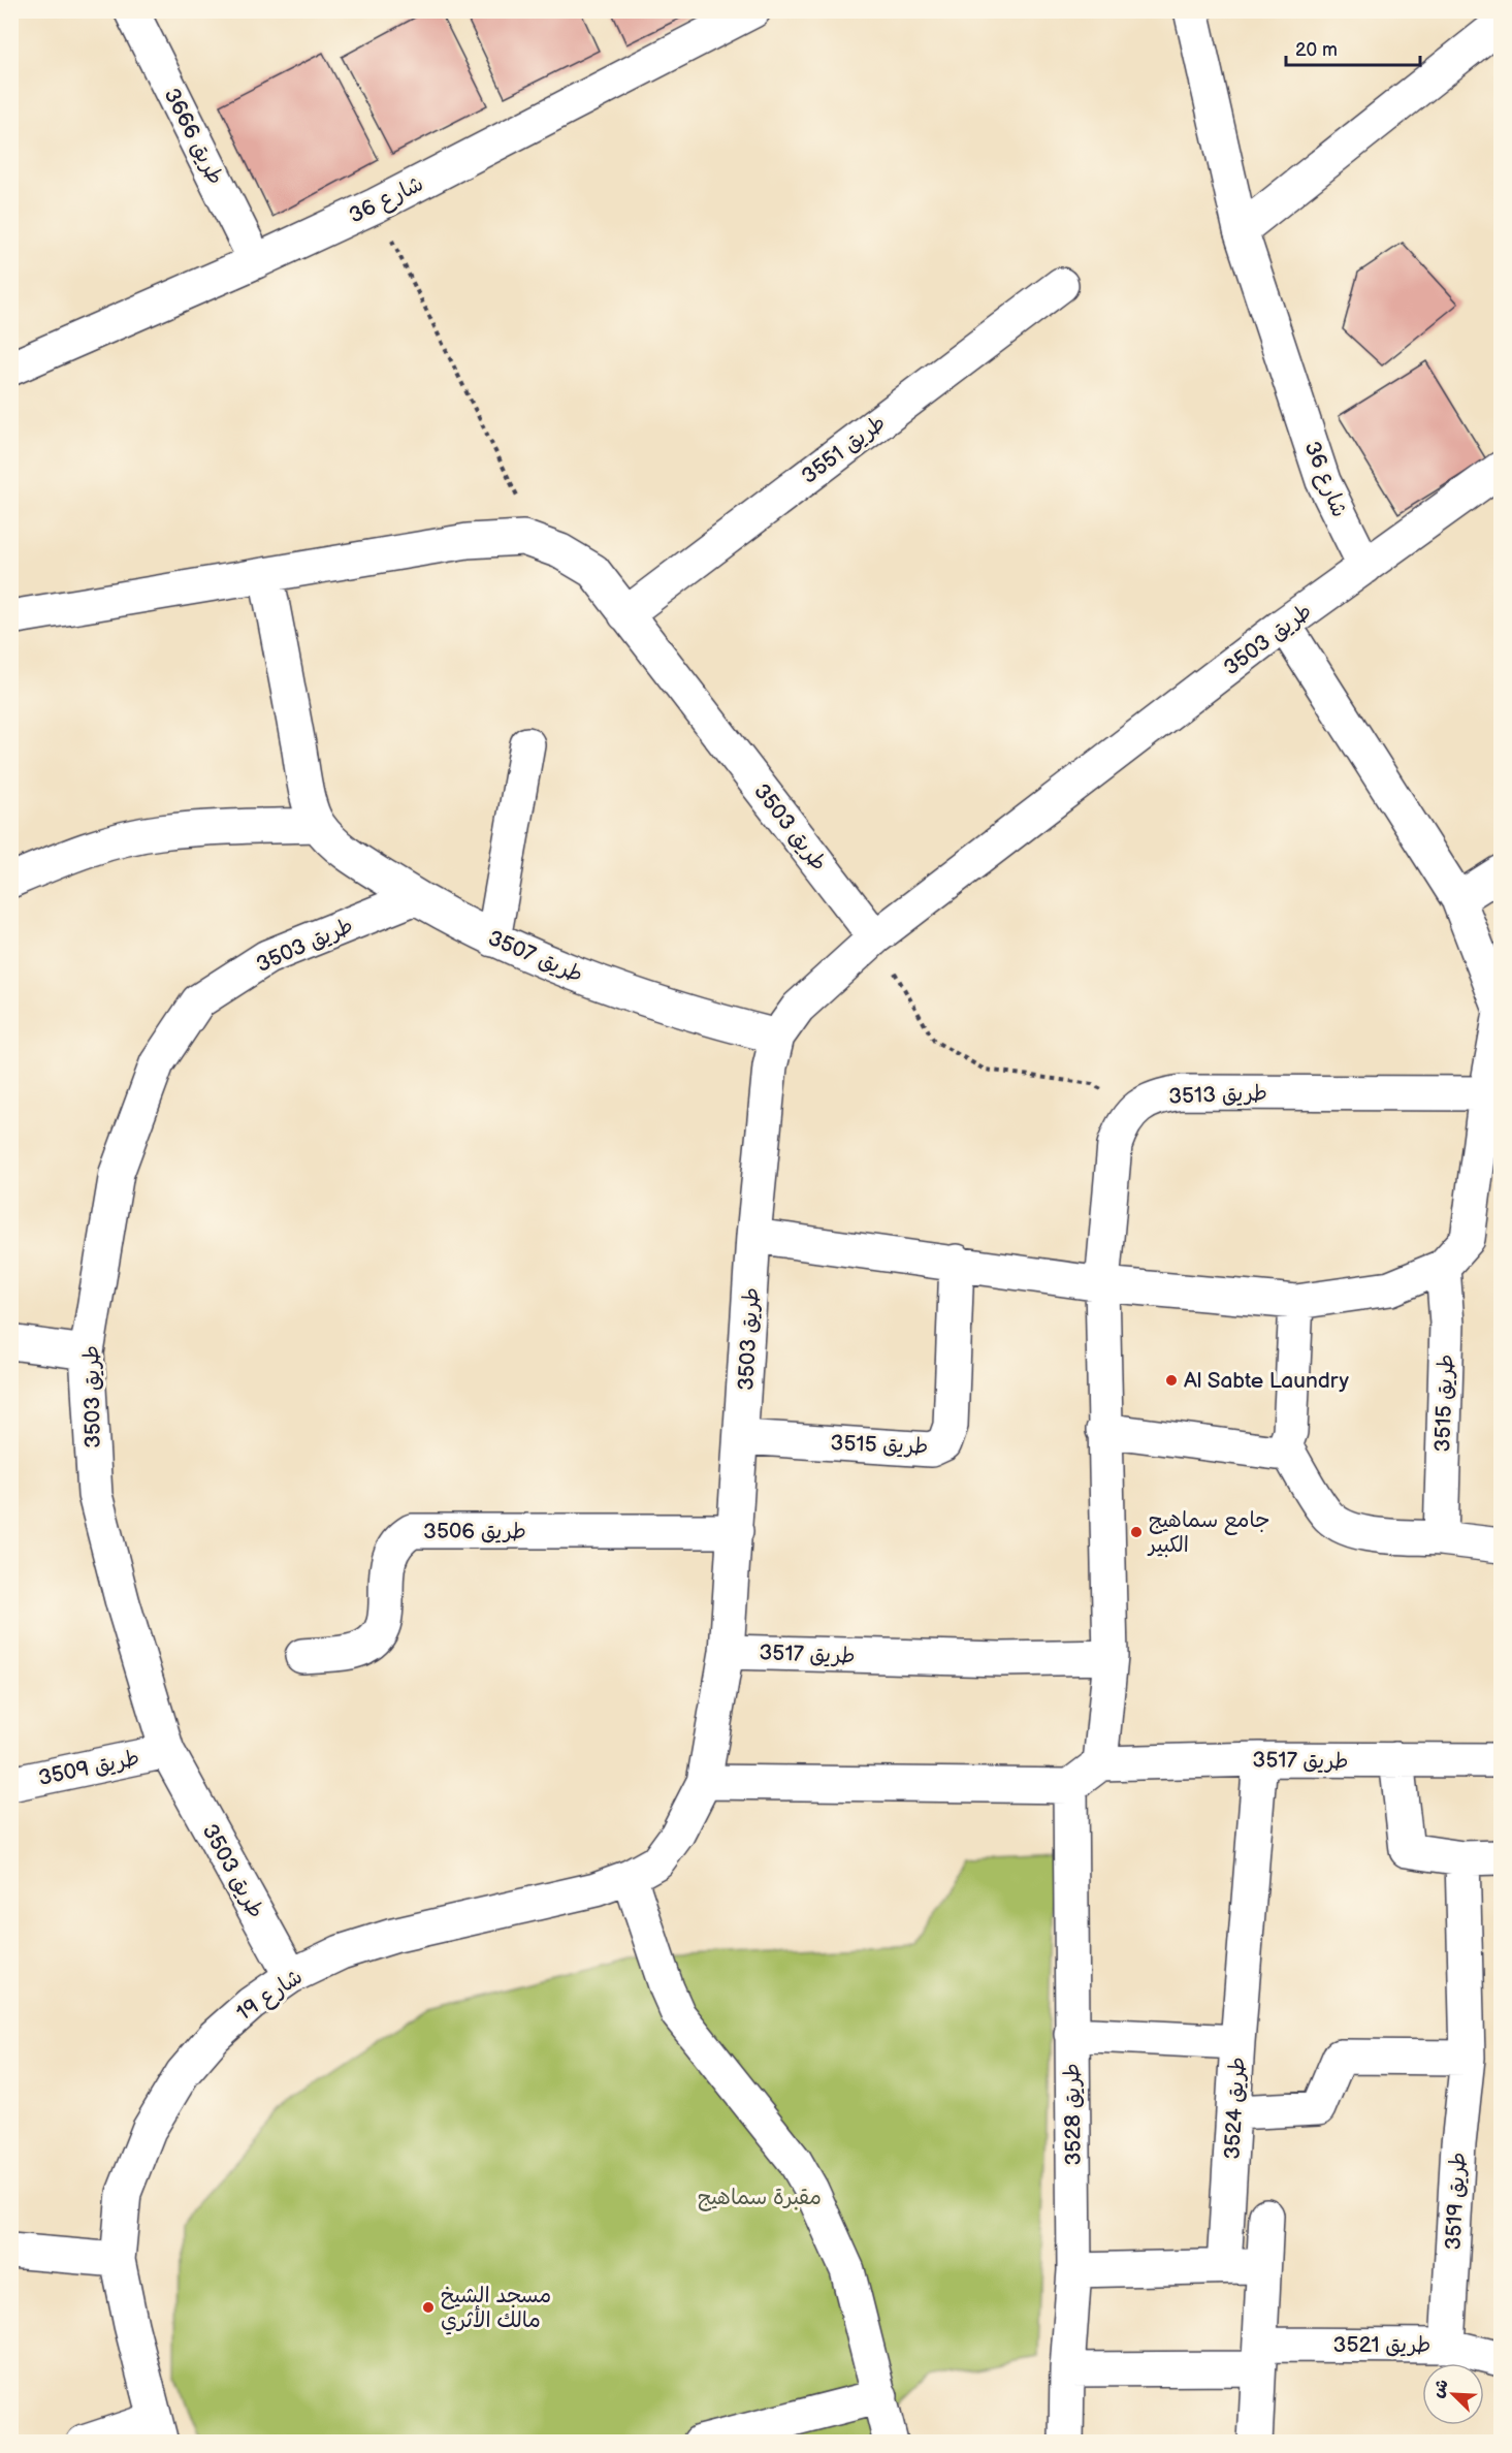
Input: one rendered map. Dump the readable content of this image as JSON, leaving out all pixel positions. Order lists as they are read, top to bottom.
{
  "streets": {
    "street": [
      "طريق 3666",
      "شارع 36",
      "طريق 3551",
      "طريق 3503",
      "طريق 3507",
      "طريق 3513",
      "طريق 3515",
      "طريق 3506",
      "طريق 3517",
      "طريق 3509",
      "شارع 19",
      "طريق 3524",
      "طريق 3528",
      "طريق 3519",
      "طريق 3521"
    ]
  },
  "crossings": [
    ["طريق 3666", "شارع 36"],
    ["شارع 36", "طريق 3503"],
    ["طريق 3551", "طريق 3503"],
    ["طريق 3503", "طريق 3507"],
    ["طريق 3503", "طريق 3515"],
    ["طريق 3503", "طريق 3506"],
    ["طريق 3503", "طريق 3517"],
    ["طريق 3503", "طريق 3509"],
    ["طريق 3503", "شارع 19"],
    ["طريق 3524", "طريق 3528"],
    ["طريق 3519", "طريق 3521"]
  ],
  "parks": ["مقبرة سماهيج"],
  "places": ["Al Sabte Laundry", "جامع سماهيج الكبير", "مسجد الشيخ مالك الأثري"],
  "scale_bar": "20 m",
  "north": "top left"
}
